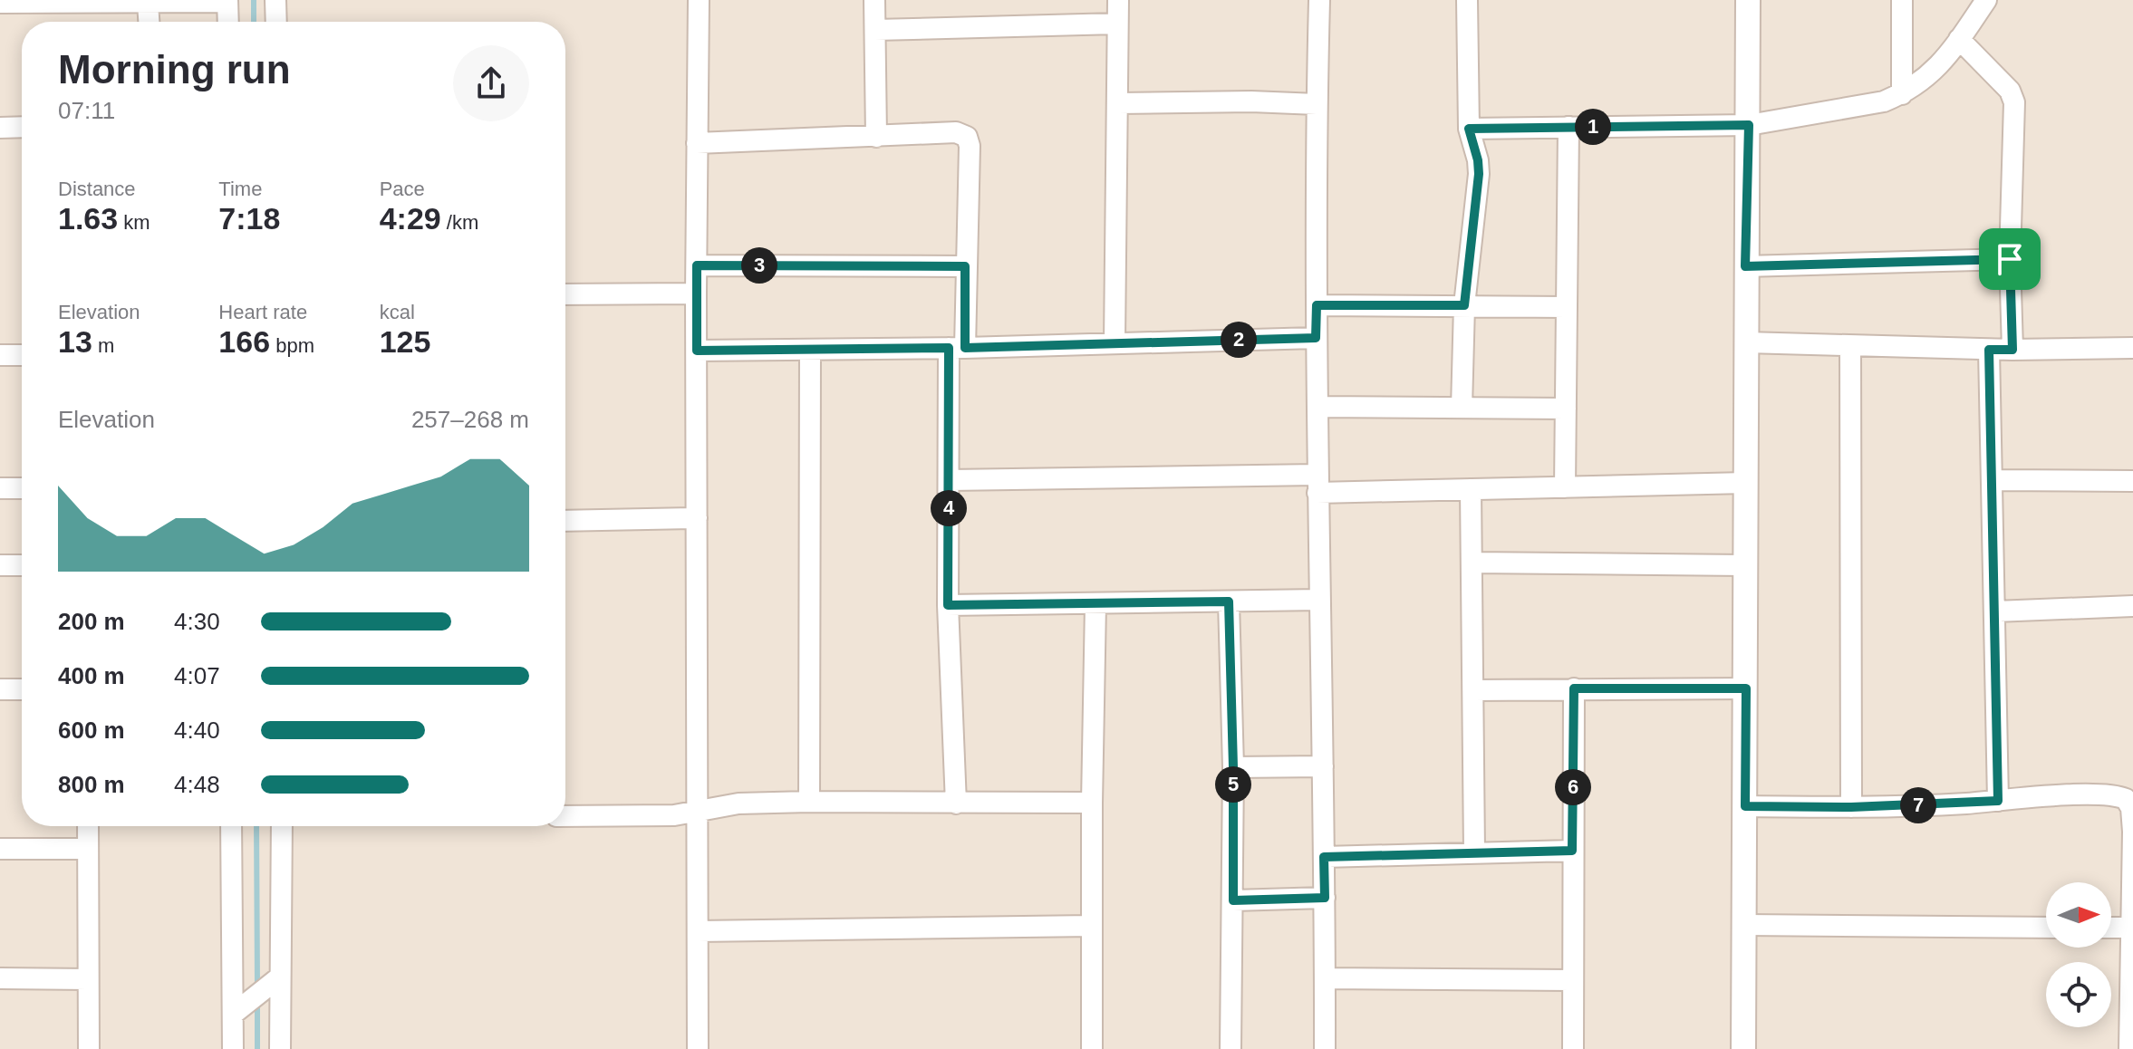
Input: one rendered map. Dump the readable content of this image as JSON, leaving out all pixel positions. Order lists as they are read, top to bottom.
{
  "north": "right",
  "page": {
    "heading": ["Morning run", "07:11"],
    "pins": [
      "1",
      "3",
      "2",
      "4",
      "5",
      "6",
      "7"
    ],
    "stats": [
      ["Distance", "1.63 km"],
      ["Time", "7:18"],
      ["Pace", "4:29 /km"],
      ["Elevation", "13 m"],
      ["Heart rate", "166 bpm"],
      ["kcal", "125"]
    ],
    "chart": ["Elevation", "257–268 m"],
    "list": [
      {
        "name": "200 m",
        "note": "4:30"
      },
      {
        "name": "400 m",
        "note": "4:07"
      },
      {
        "name": "600 m",
        "note": "4:40"
      },
      {
        "name": "800 m",
        "note": "4:48"
      }
    ]
  }
}
